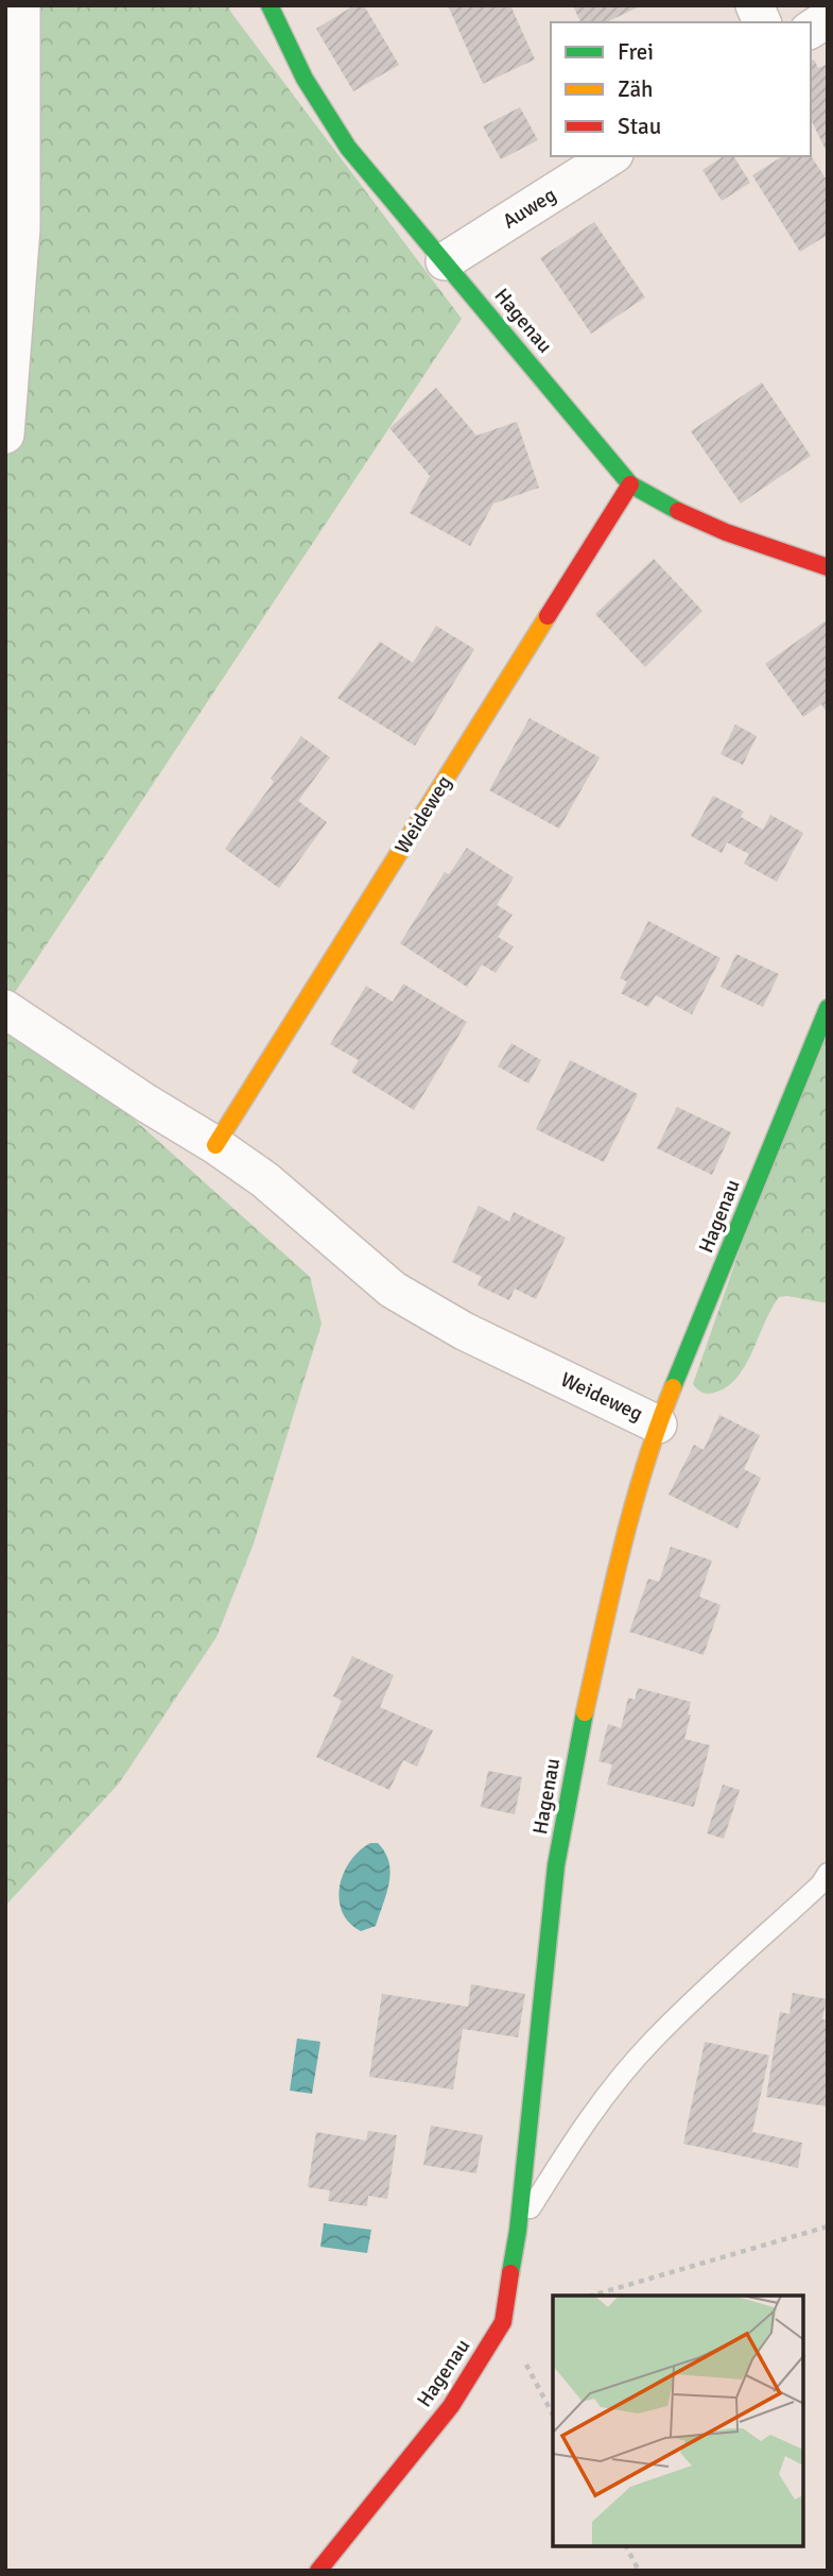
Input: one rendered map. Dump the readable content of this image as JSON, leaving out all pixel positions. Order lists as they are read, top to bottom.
{
  "streets": {
    "street": ["Auweg", "Hagenau", "Weideweg"]
  },
  "crossings": [
    ["Auweg", "Hagenau"],
    ["Hagenau", "Weideweg"]
  ],
  "legend": ["Frei", "Zäh", "Stau"]
}
